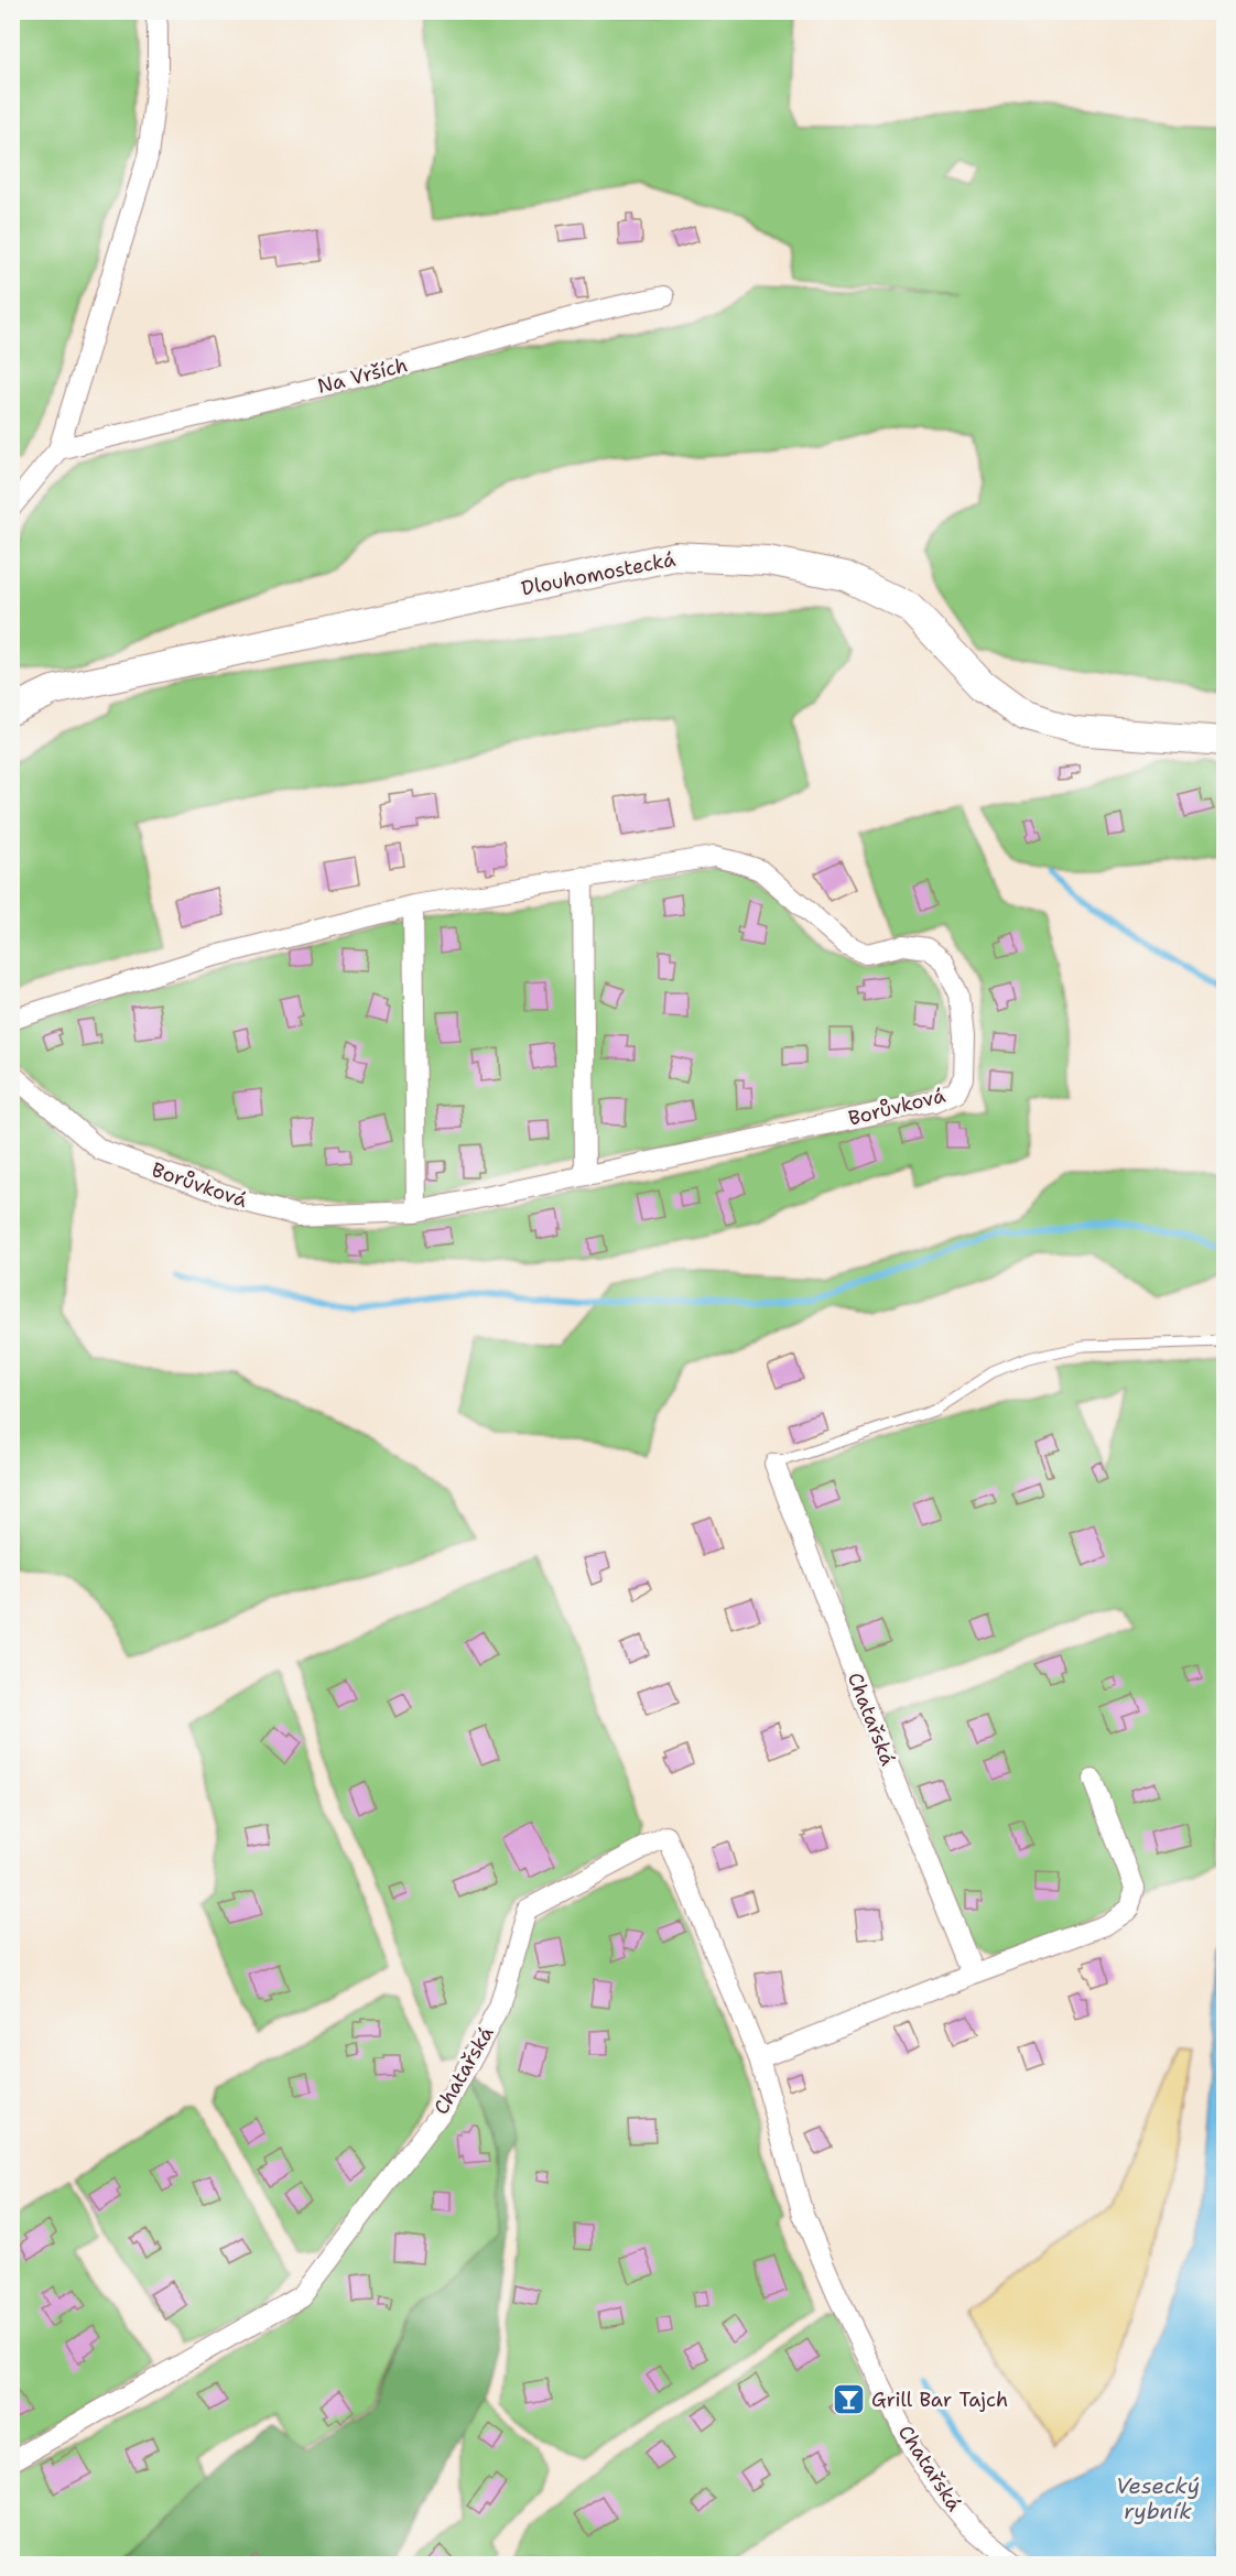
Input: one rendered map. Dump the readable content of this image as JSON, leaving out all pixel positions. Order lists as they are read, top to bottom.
{
  "streets": {
    "street": [
      "Na Vrších",
      "Dlouhomostecká",
      "Borůvková",
      "Chatařská"
    ]
  },
  "water": ["Vesecký rybník"],
  "places": {
    "bar": ["Grill Bar Tajch"]
  }
}
